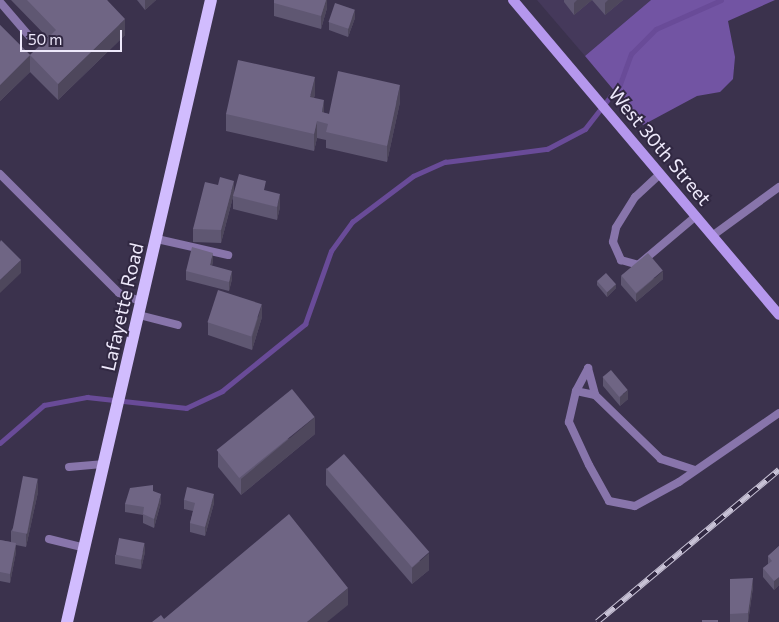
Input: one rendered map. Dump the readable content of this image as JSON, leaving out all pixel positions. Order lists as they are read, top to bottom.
{
  "streets": {
    "main road": ["West 30th Street", "Lafayette Road"]
  },
  "scale_bar": "50 m"
}
